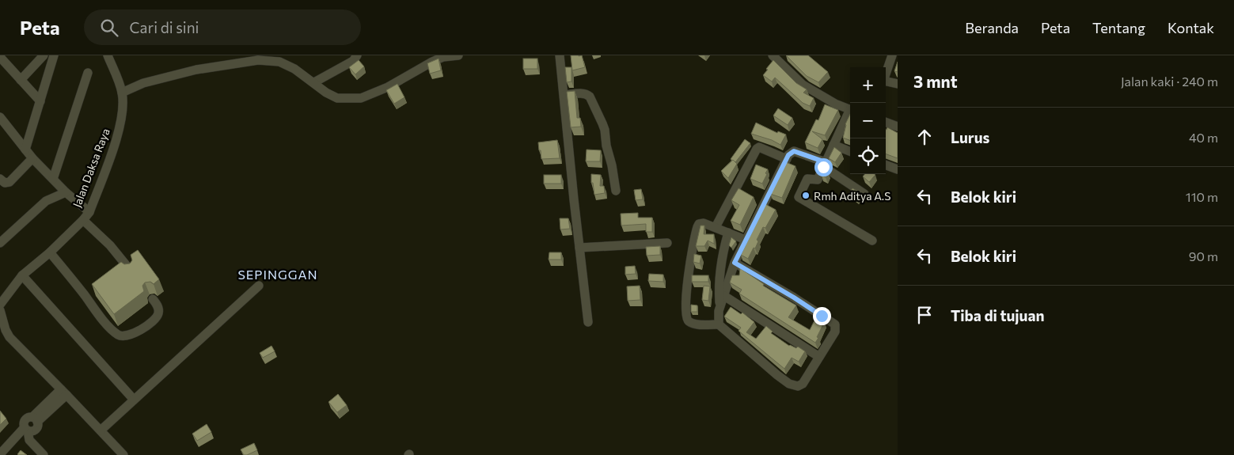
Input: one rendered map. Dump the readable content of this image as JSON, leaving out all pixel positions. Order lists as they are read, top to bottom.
{
  "streets": {
    "street": ["Jalan Daksa Raya"]
  },
  "districts": ["SEPINGGAN"],
  "places": ["Rmh Aditya A.S"],
  "page": {
    "header": "Peta",
    "search": "Cari di sini",
    "nav": [
      "Beranda",
      "Peta",
      "Tentang",
      "Kontak"
    ],
    "heading": ["3 mnt", "Jalan kaki · 240 m"],
    "map_buttons": ["+", "−"],
    "list": [
      ["Lurus", "40 m"],
      ["Belok kiri", "110 m"],
      ["Belok kiri", "90 m"],
      "Tiba di tujuan"
    ]
  }
}
